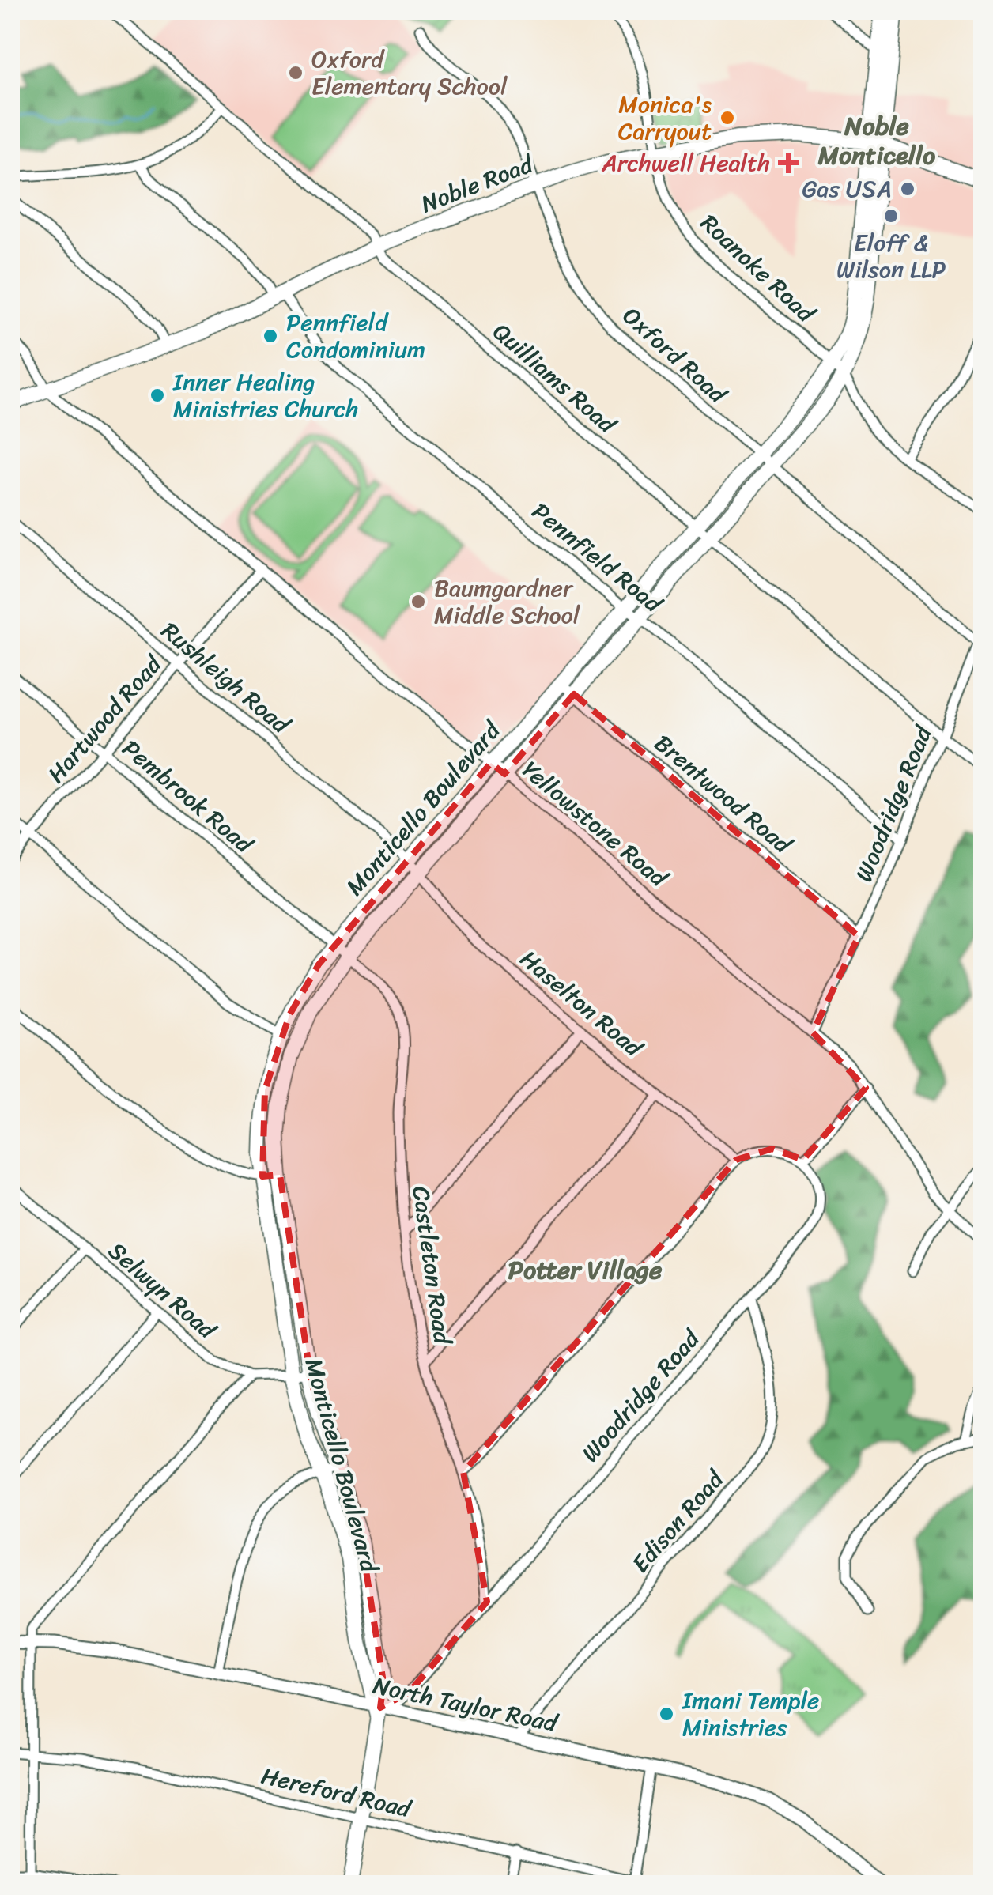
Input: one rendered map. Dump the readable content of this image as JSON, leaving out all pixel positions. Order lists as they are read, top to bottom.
{
  "streets": {
    "main road": ["Noble Road", "Monticello Boulevard"],
    "street": [
      "Roanoke Road",
      "Oxford Road",
      "Quilliams Road",
      "Pennfield Road",
      "Rushleigh Road",
      "Hartwood Road",
      "Brentwood Road",
      "Pembrook Road",
      "Woodridge Road",
      "Yellowstone Road",
      "Haselton Road",
      "Castleton Road",
      "Selwyn Road",
      "Edison Road",
      "North Taylor Road",
      "Hereford Road"
    ]
  },
  "crossings": [
    ["Noble Road", "Roanoke Road"],
    ["Noble Road", "Oxford Road"],
    ["Noble Road", "Quilliams Road"],
    ["Noble Road", "Pennfield Road"],
    ["Noble Road", "Monticello Boulevard"],
    ["Noble Road", "Yellowstone Road"],
    ["Roanoke Road", "Monticello Boulevard"],
    ["Oxford Road", "Woodridge Road"],
    ["Oxford Road", "Monticello Boulevard"],
    ["Quilliams Road", "Woodridge Road"],
    ["Quilliams Road", "Monticello Boulevard"],
    ["Pennfield Road", "Woodridge Road"],
    ["Pennfield Road", "Monticello Boulevard"],
    ["Rushleigh Road", "Hartwood Road"],
    ["Rushleigh Road", "Monticello Boulevard"],
    ["Rushleigh Road", "Haselton Road"],
    ["Hartwood Road", "Pembrook Road"],
    ["Hartwood Road", "Yellowstone Road"],
    ["Brentwood Road", "Woodridge Road"],
    ["Brentwood Road", "Monticello Boulevard"],
    ["Pembrook Road", "Monticello Boulevard"],
    ["Pembrook Road", "Castleton Road"],
    ["Woodridge Road", "Monticello Boulevard"],
    ["Woodridge Road", "Yellowstone Road"],
    ["Woodridge Road", "Castleton Road"],
    ["Woodridge Road", "Edison Road"],
    ["Woodridge Road", "North Taylor Road"],
    ["Monticello Boulevard", "Yellowstone Road"],
    ["Monticello Boulevard", "Haselton Road"],
    ["Monticello Boulevard", "Castleton Road"],
    ["Monticello Boulevard", "Selwyn Road"],
    ["Monticello Boulevard", "North Taylor Road"],
    ["Monticello Boulevard", "Hereford Road"],
    ["Edison Road", "North Taylor Road"]
  ],
  "districts": ["Noble Monticello", "Potter Village"],
  "places": {
    "other": [
      "Oxford Elementary School",
      "Monica's Carryout",
      "Gas USA",
      "Eloff & Wilson LLP",
      "Pennfield Condominium",
      "Inner Healing Ministries Church",
      "Baumgardner Middle School",
      "Imani Temple Ministries"
    ],
    "health": ["Archwell Health"]
  }
}
